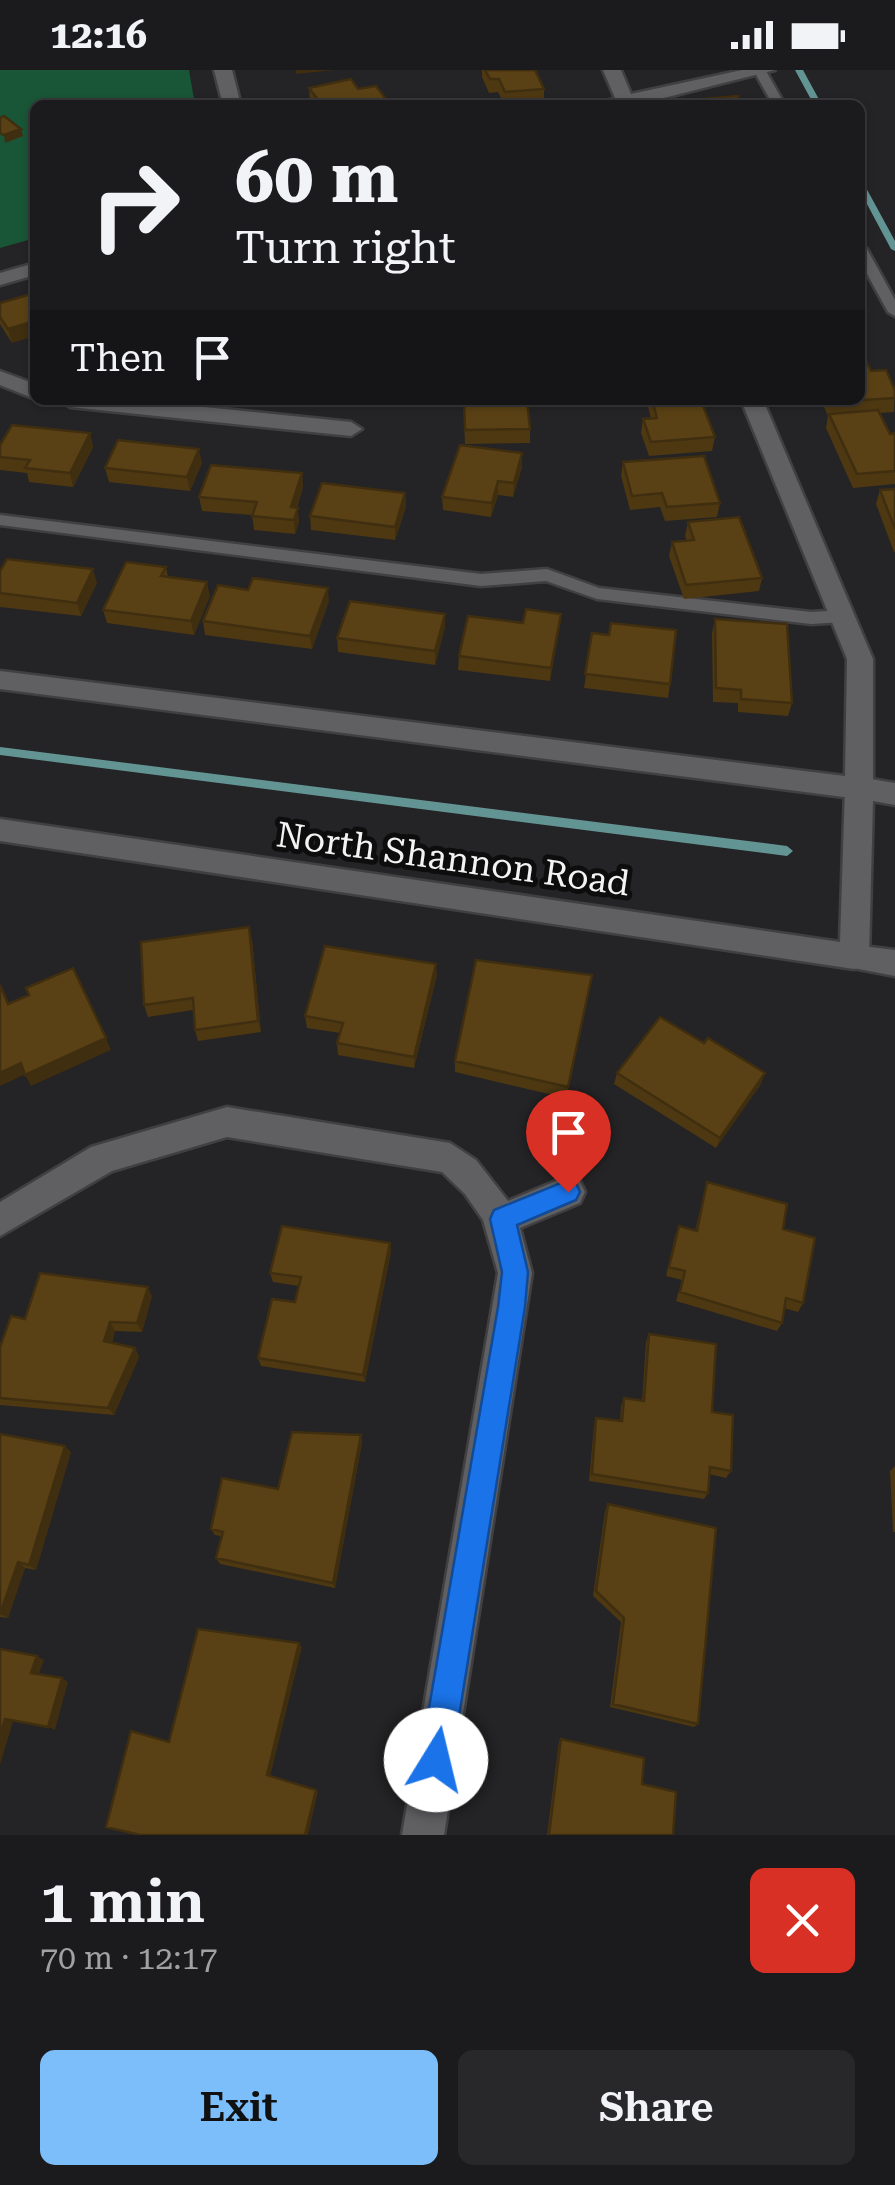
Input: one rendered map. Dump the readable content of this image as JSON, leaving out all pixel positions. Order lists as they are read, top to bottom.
{
  "streets": {
    "street": ["North Shannon Road"]
  },
  "page": {
    "status": "12:16",
    "turn": ["60 m", "Turn right"],
    "then": "Then",
    "heading": ["1 min", "70 m · 12:17"],
    "buttons": ["Exit", "Share"]
  }
}
